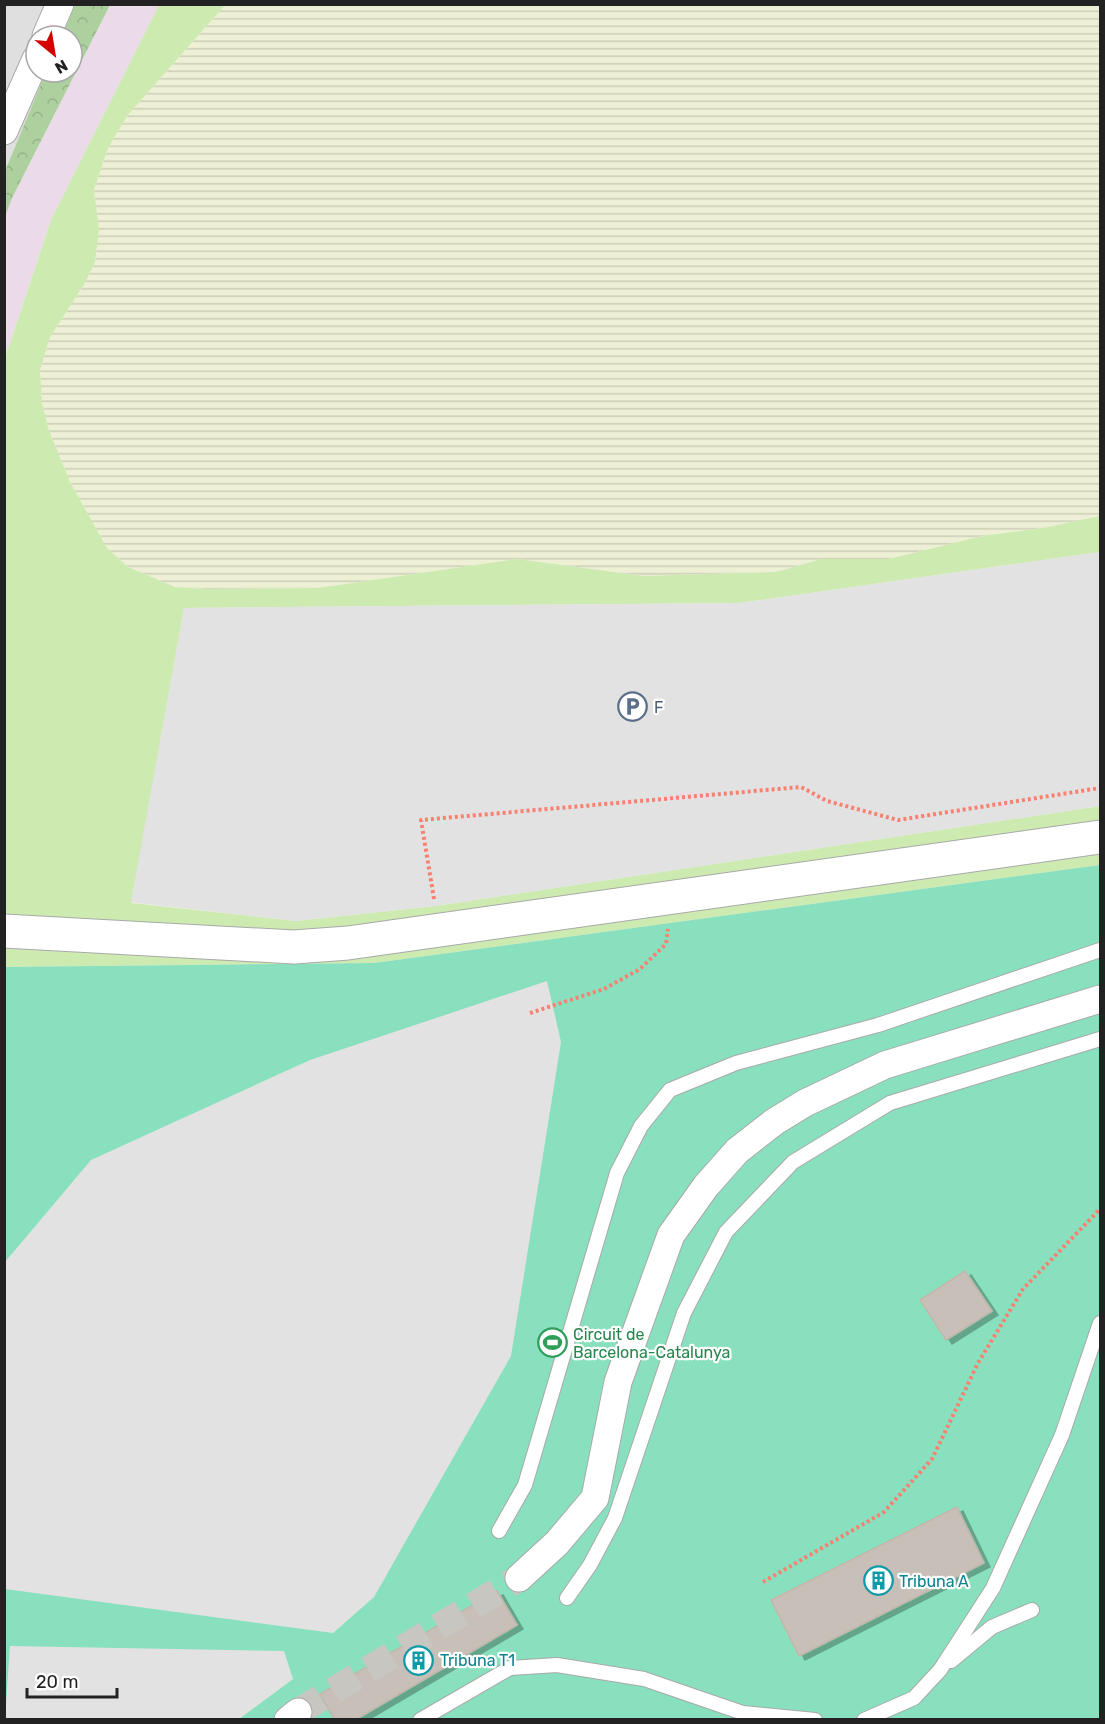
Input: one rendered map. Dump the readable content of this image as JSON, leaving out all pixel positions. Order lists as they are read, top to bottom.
{
  "places": {
    "parking": ["F"],
    "sports": ["Circuit de Barcelona-Catalunya"],
    "building": ["Tribuna A", "Tribuna T1"]
  },
  "scale_bar": "20 m",
  "north": "bottom right"
}
